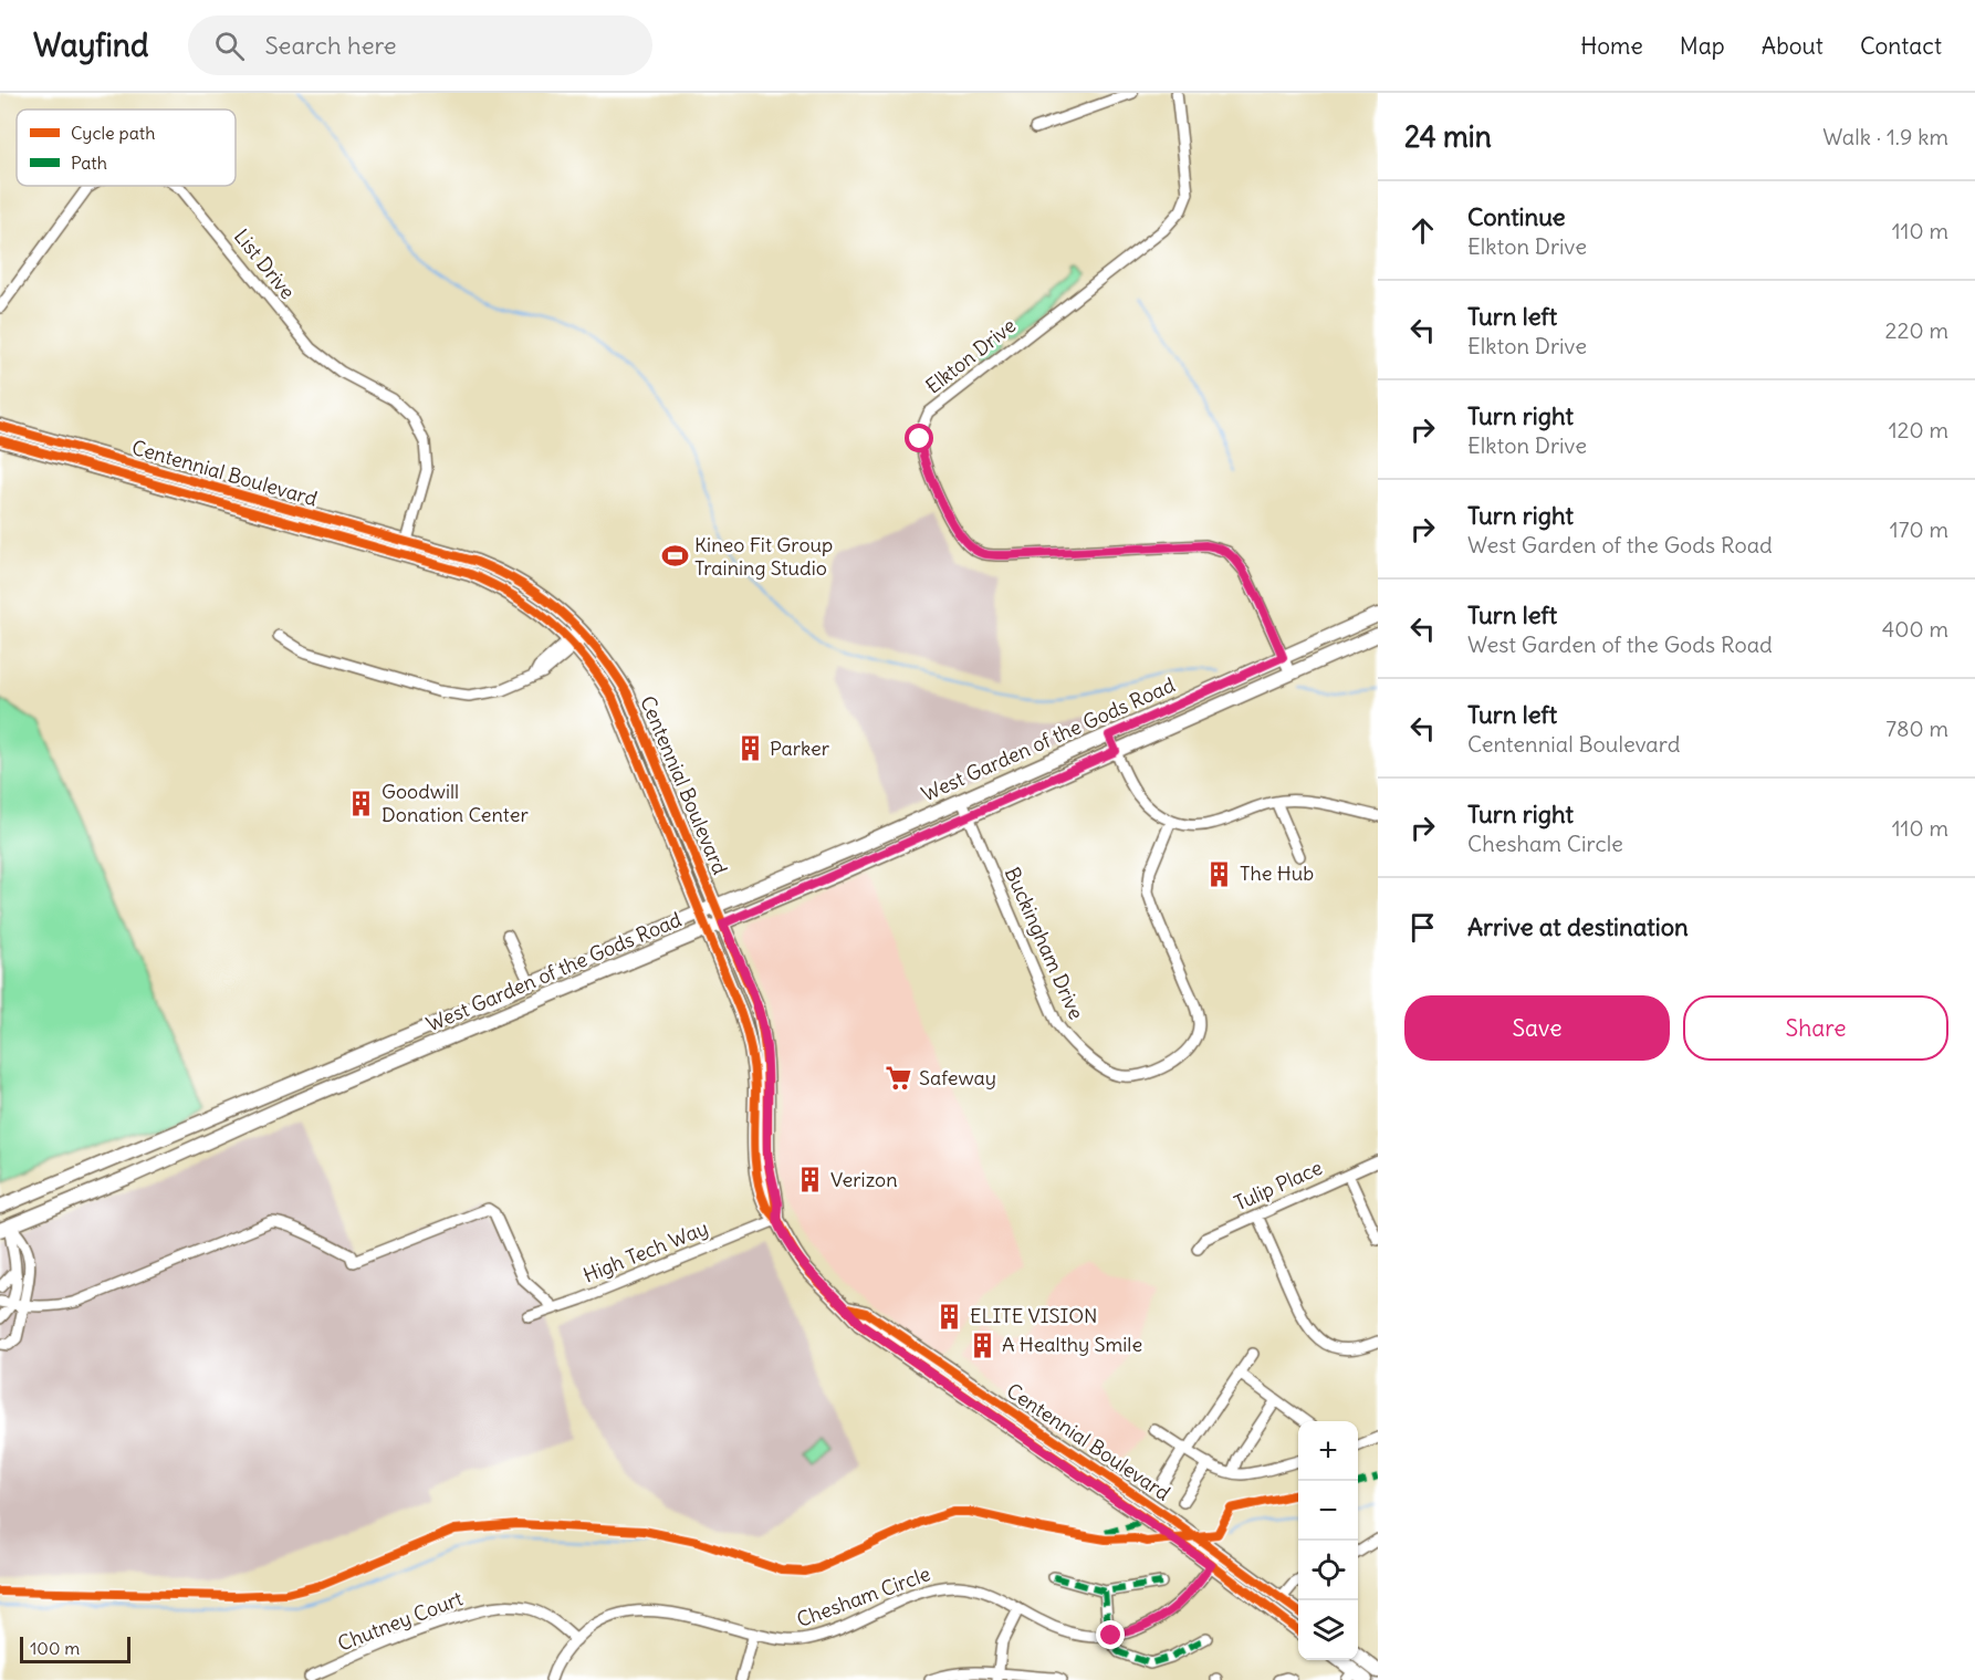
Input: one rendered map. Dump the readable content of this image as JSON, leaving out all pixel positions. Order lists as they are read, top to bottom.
{
  "streets": {
    "main road": ["Centennial Boulevard", "West Garden of the Gods Road"],
    "street": [
      "List Drive",
      "Elkton Drive",
      "Buckingham Drive",
      "Tulip Place",
      "High Tech Way",
      "Chesham Circle",
      "Chutney Court"
    ]
  },
  "crossings": [
    ["List Drive", "Centennial Boulevard"],
    ["Elkton Drive", "West Garden of the Gods Road"],
    ["Centennial Boulevard", "West Garden of the Gods Road"],
    ["Centennial Boulevard", "High Tech Way"],
    ["Centennial Boulevard", "Chesham Circle"],
    ["West Garden of the Gods Road", "Buckingham Drive"],
    ["Chesham Circle", "Chutney Court"]
  ],
  "places": {
    "sports": ["Kineo Fit Group Training Studio"],
    "building": [
      "Parker",
      "Goodwill Donation Center",
      "The Hub",
      "Verizon",
      "ELITE VISION",
      "A Healthy Smile"
    ],
    "supermarket": ["Safeway"]
  },
  "legend": ["Cycle path", "Path"],
  "scale_bar": "100 m",
  "page": {
    "header": "Wayfind",
    "search": "Search here",
    "nav": [
      "Home",
      "Map",
      "About",
      "Contact"
    ],
    "heading": ["24 min", "Walk · 1.9 km"],
    "list": [
      ["Continue", "Elkton Drive", "110 m"],
      ["Turn left", "Elkton Drive", "220 m"],
      ["Turn right", "Elkton Drive", "120 m"],
      ["Turn right", "West Garden of the Gods Road", "170 m"],
      ["Turn left", "West Garden of the Gods Road", "400 m"],
      ["Turn left", "Centennial Boulevard", "780 m"],
      ["Turn right", "Chesham Circle", "110 m"],
      "Arrive at destination"
    ],
    "buttons": ["Save", "Share"],
    "map_buttons": ["+", "−"],
    "scale": "100 m"
  }
}
